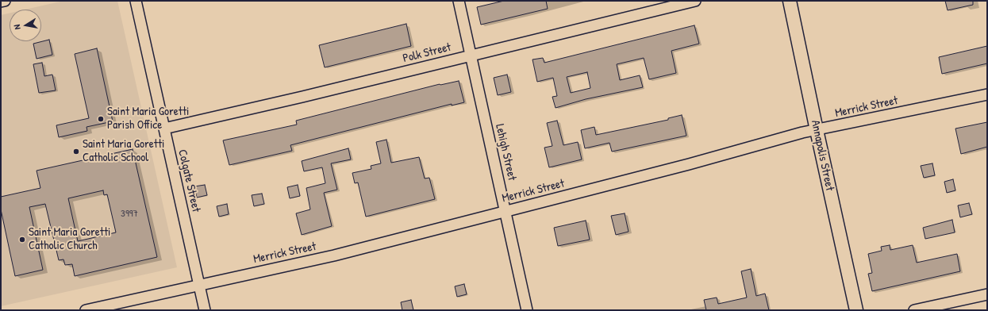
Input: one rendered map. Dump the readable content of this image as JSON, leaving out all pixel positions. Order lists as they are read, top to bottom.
{
  "streets": {
    "street": [
      "Polk Street",
      "Merrick Street",
      "Lehigh Street",
      "Annapolis Street",
      "Colgate Street"
    ]
  },
  "crossings": [
    ["Polk Street", "Lehigh Street"],
    ["Polk Street", "Colgate Street"],
    ["Merrick Street", "Lehigh Street"],
    ["Merrick Street", "Annapolis Street"],
    ["Merrick Street", "Colgate Street"]
  ],
  "places": ["Saint Maria Goretti Parish Office", "Saint Maria Goretti Catholic School", "Saint Maria Goretti Catholic Church"],
  "house_numbers": ["3997"],
  "north": "left"
}
